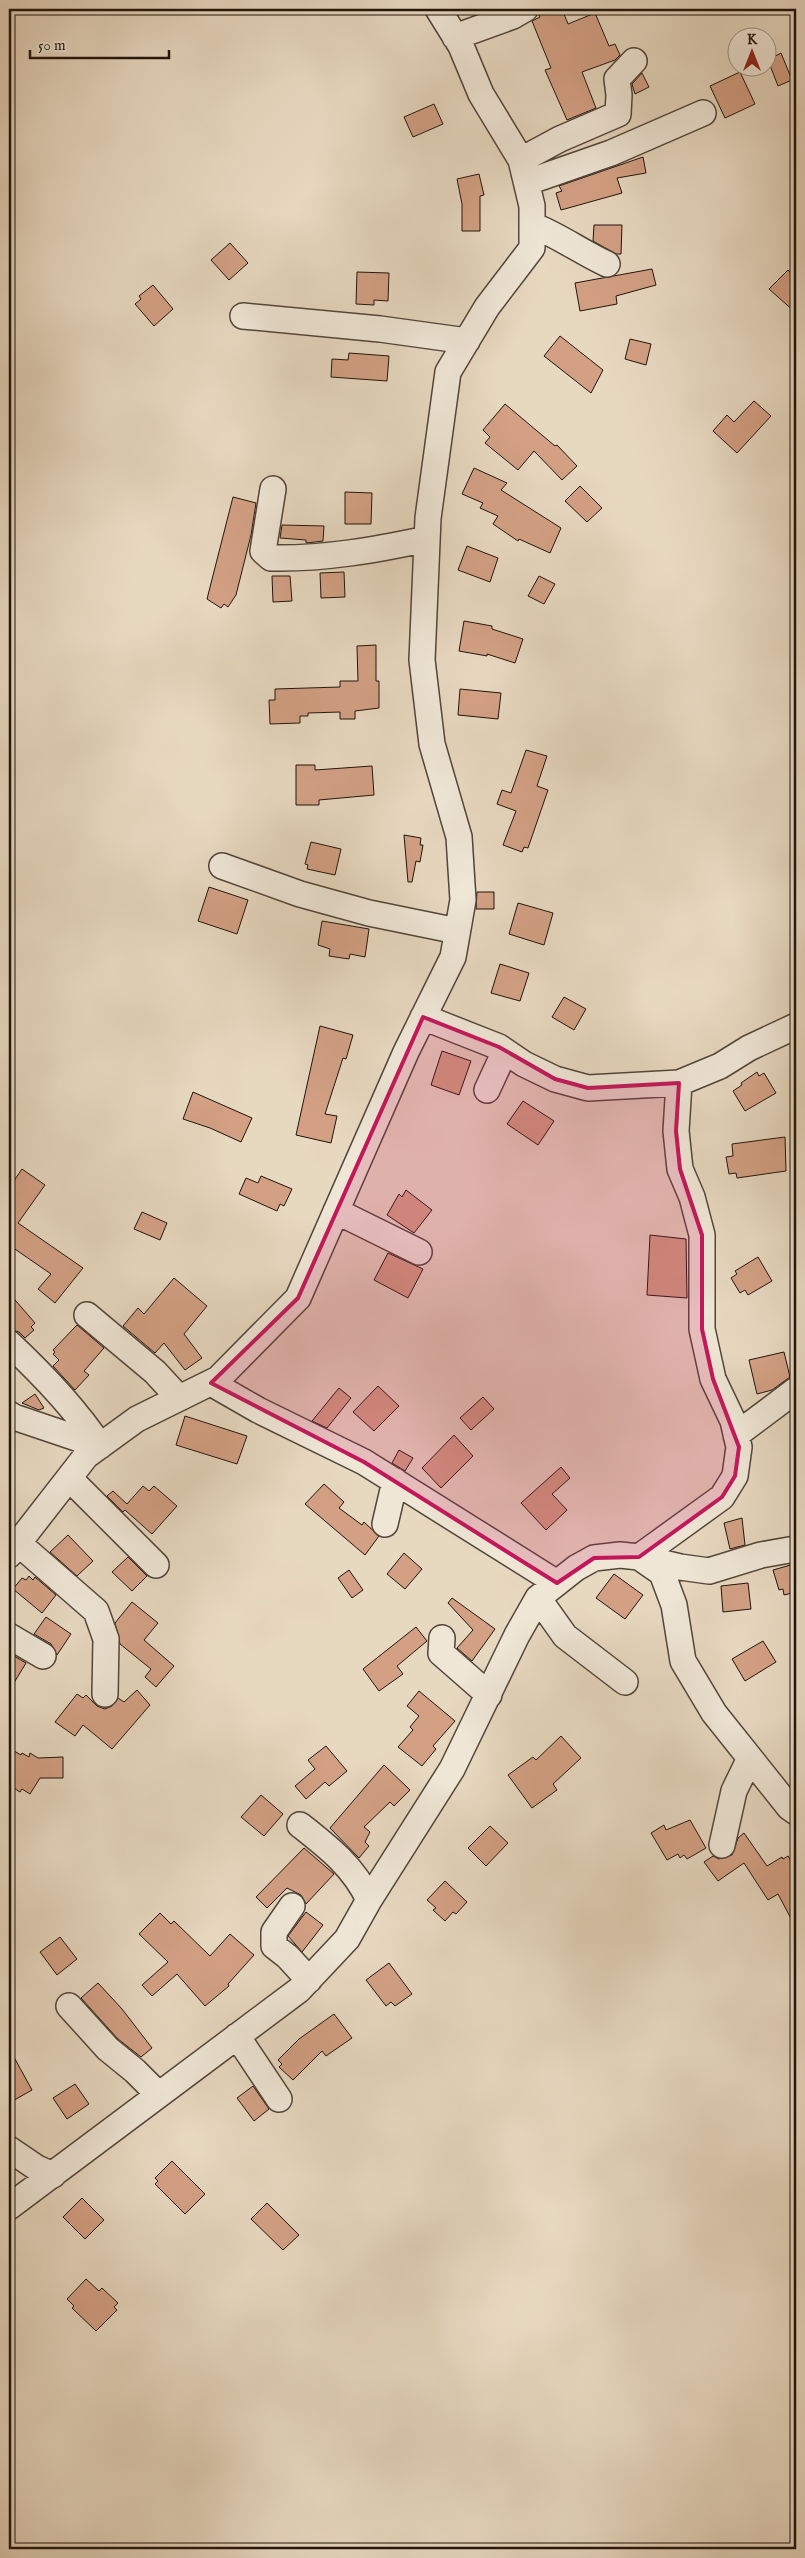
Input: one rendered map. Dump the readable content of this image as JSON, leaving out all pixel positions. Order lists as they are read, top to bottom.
{
  "scale_bar": "50 m",
  "north": "top"
}
